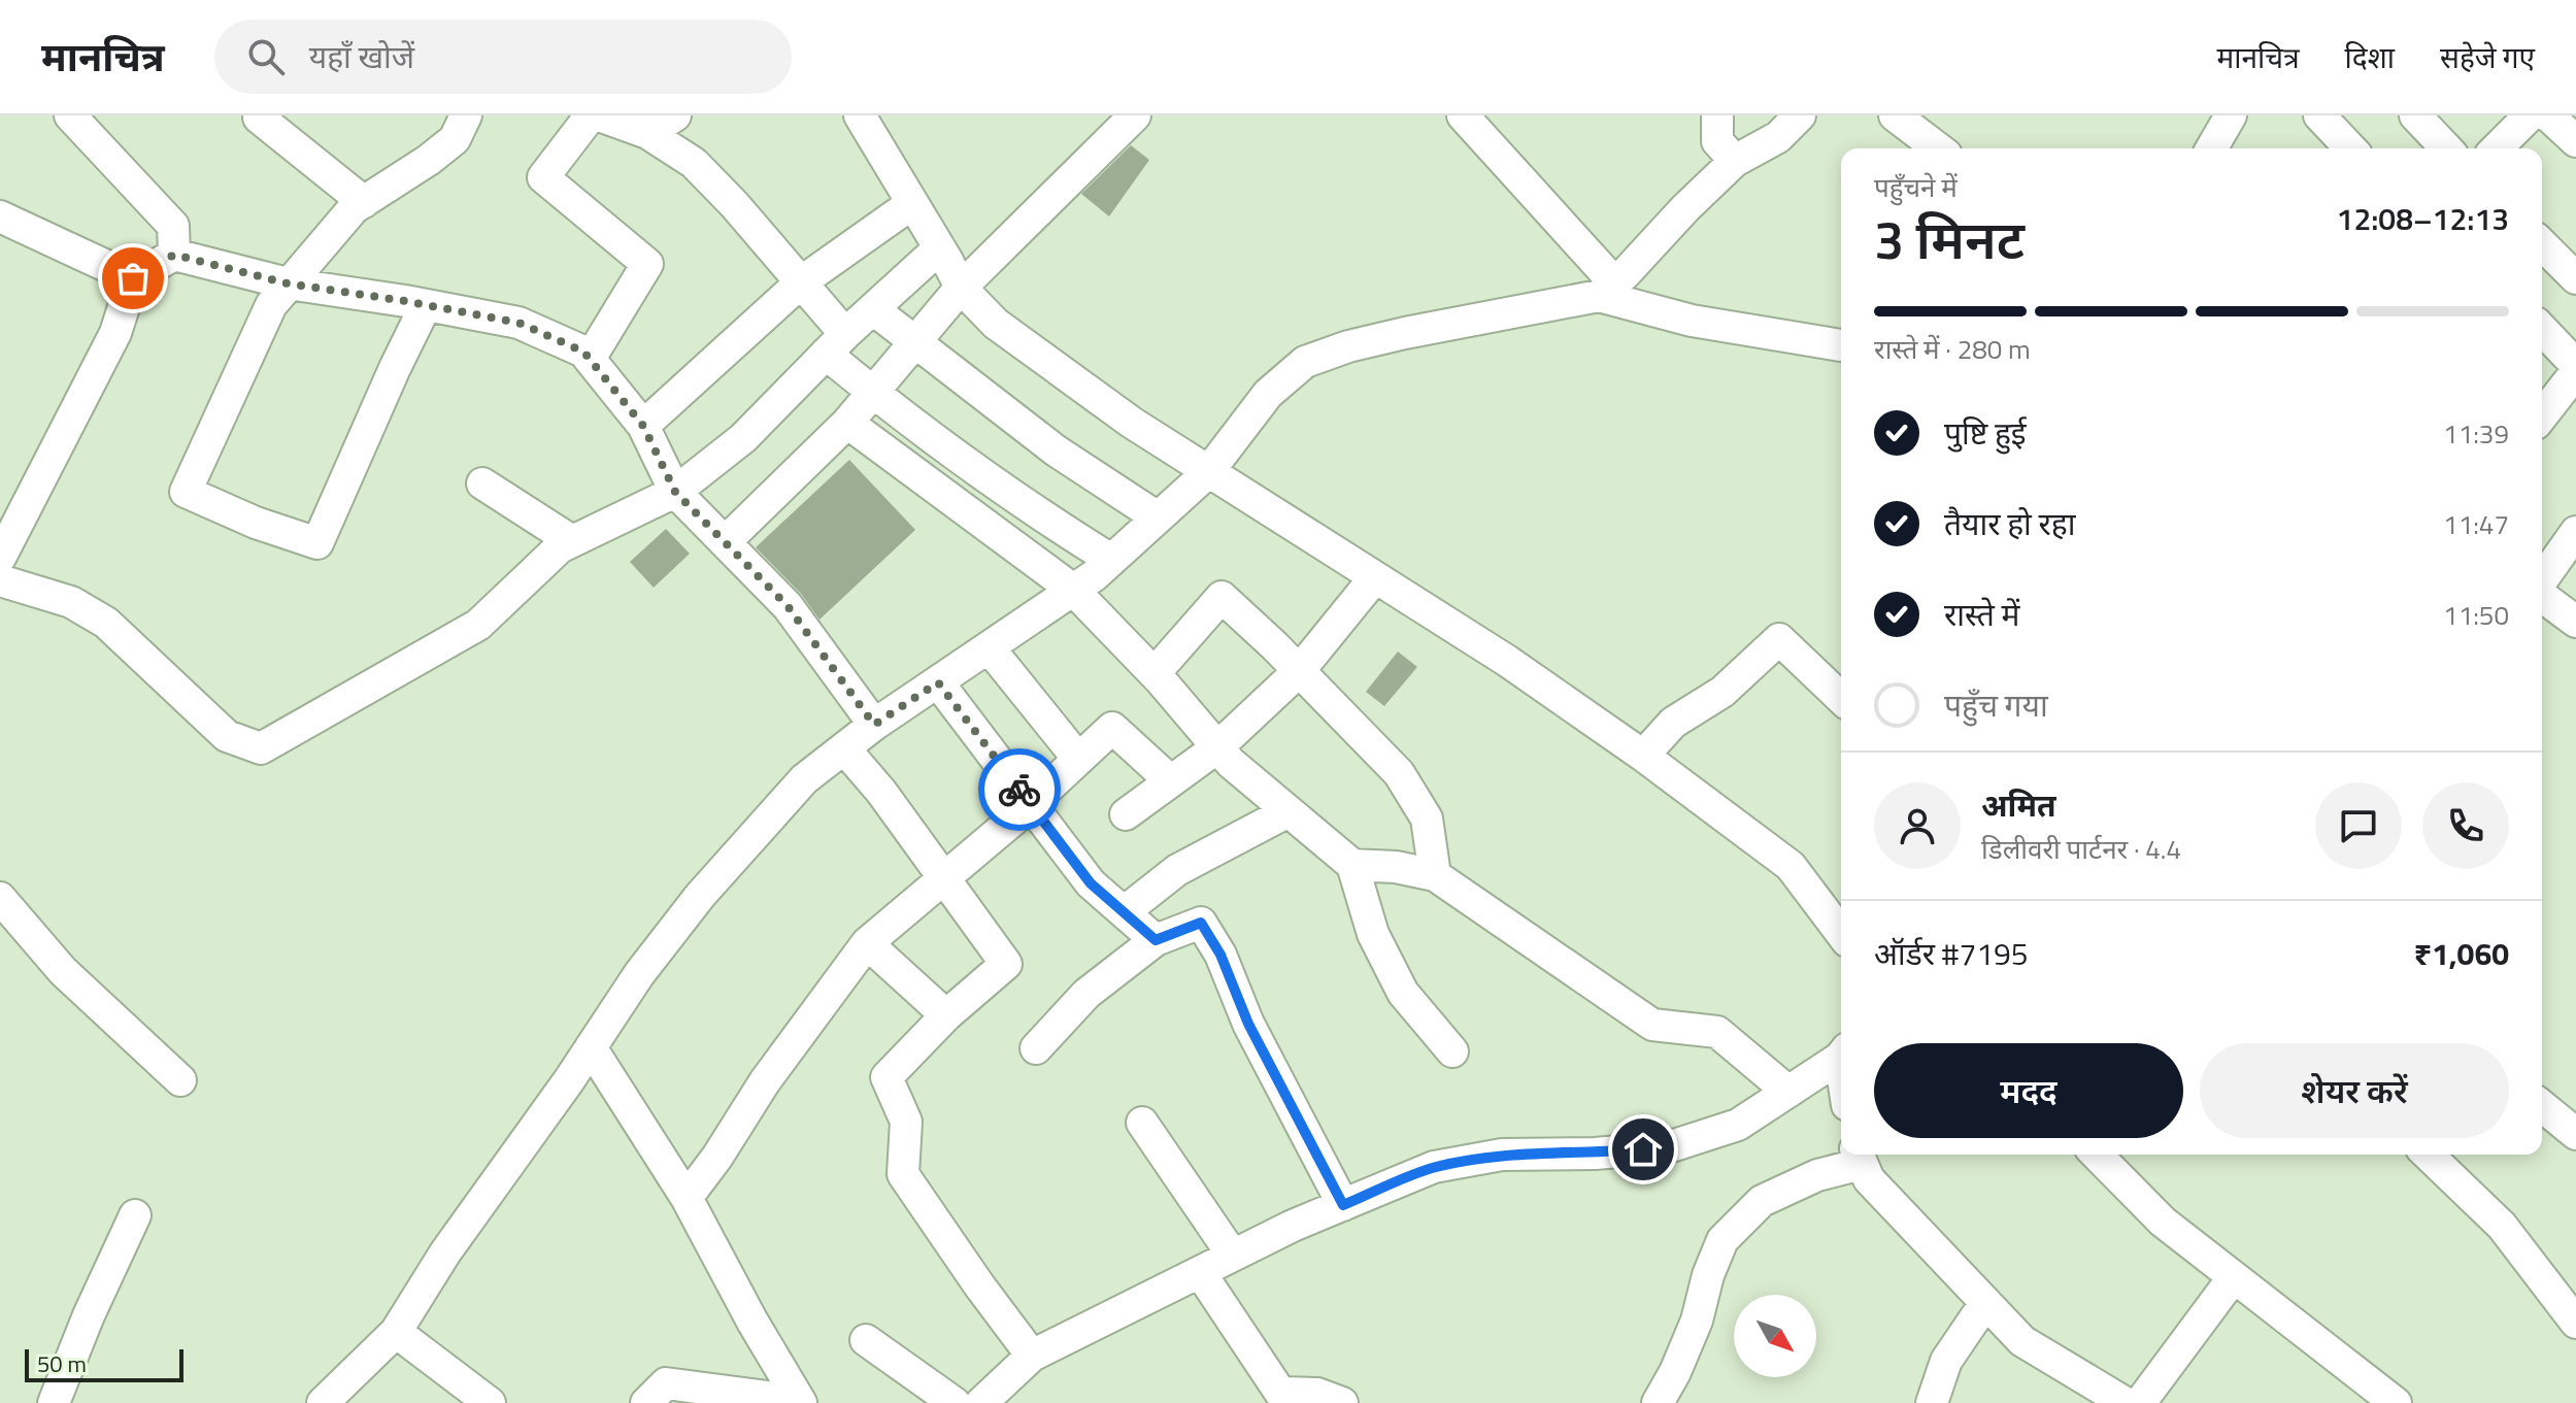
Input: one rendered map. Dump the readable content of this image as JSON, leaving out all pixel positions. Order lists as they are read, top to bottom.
{
  "scale_bar": "50 m",
  "north": "bottom right",
  "page": {
    "header": "मानचित्र",
    "search": "यहाँ खोजें",
    "nav": ["मानचित्र", "दिशा", "सहेजे गए"],
    "heading": ["3 मिनट", "पहुँचने में", "12:08–12:13"],
    "panel": [
      "अमित",
      "डिलीवरी पार्टनर · 4.4",
      "ऑर्डर #7195",
      "₹1,060"
    ],
    "bar": "रास्ते में · 280 m",
    "list": [
      ["पुष्टि हुई", "11:39"],
      ["तैयार हो रहा", "11:47"],
      ["रास्ते में", "11:50"],
      "पहुँच गया"
    ],
    "buttons": ["मदद", "शेयर करें"],
    "scale": "50 m"
  }
}
